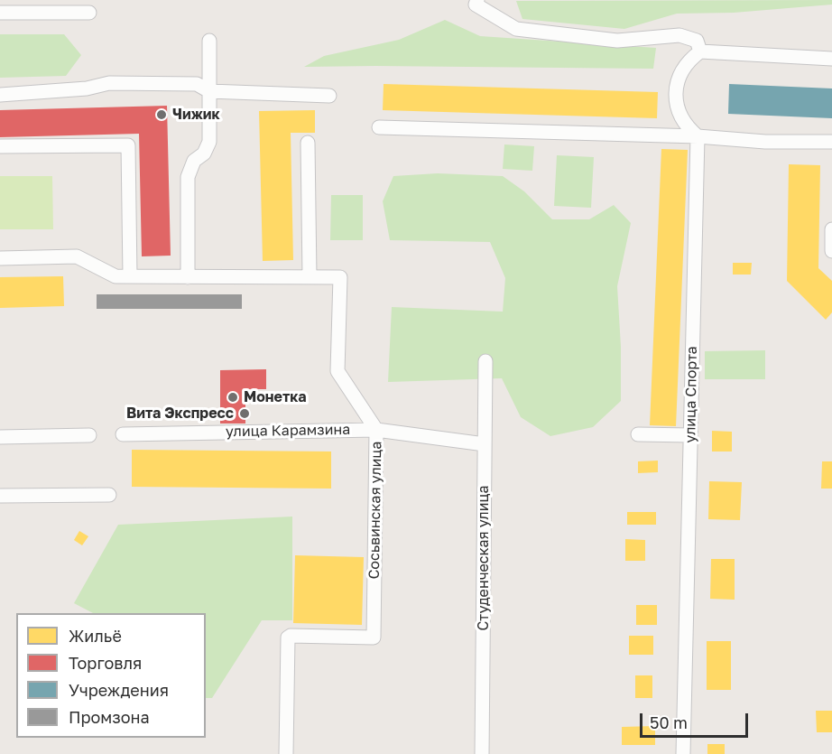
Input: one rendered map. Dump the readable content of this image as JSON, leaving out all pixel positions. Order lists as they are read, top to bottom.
{
  "streets": {
    "street": [
      "улица Спорта",
      "улица Карамзина",
      "Сосьвинская улица",
      "Студенческая улица"
    ]
  },
  "crossings": [
    ["улица Карамзина", "Сосьвинская улица"],
    ["улица Карамзина", "Студенческая улица"]
  ],
  "places": ["Чижик", "Монетка", "Вита Экспресс"],
  "legend": [
    "Жильё",
    "Торговля",
    "Учреждения",
    "Промзона"
  ],
  "scale_bar": "50 m"
}
